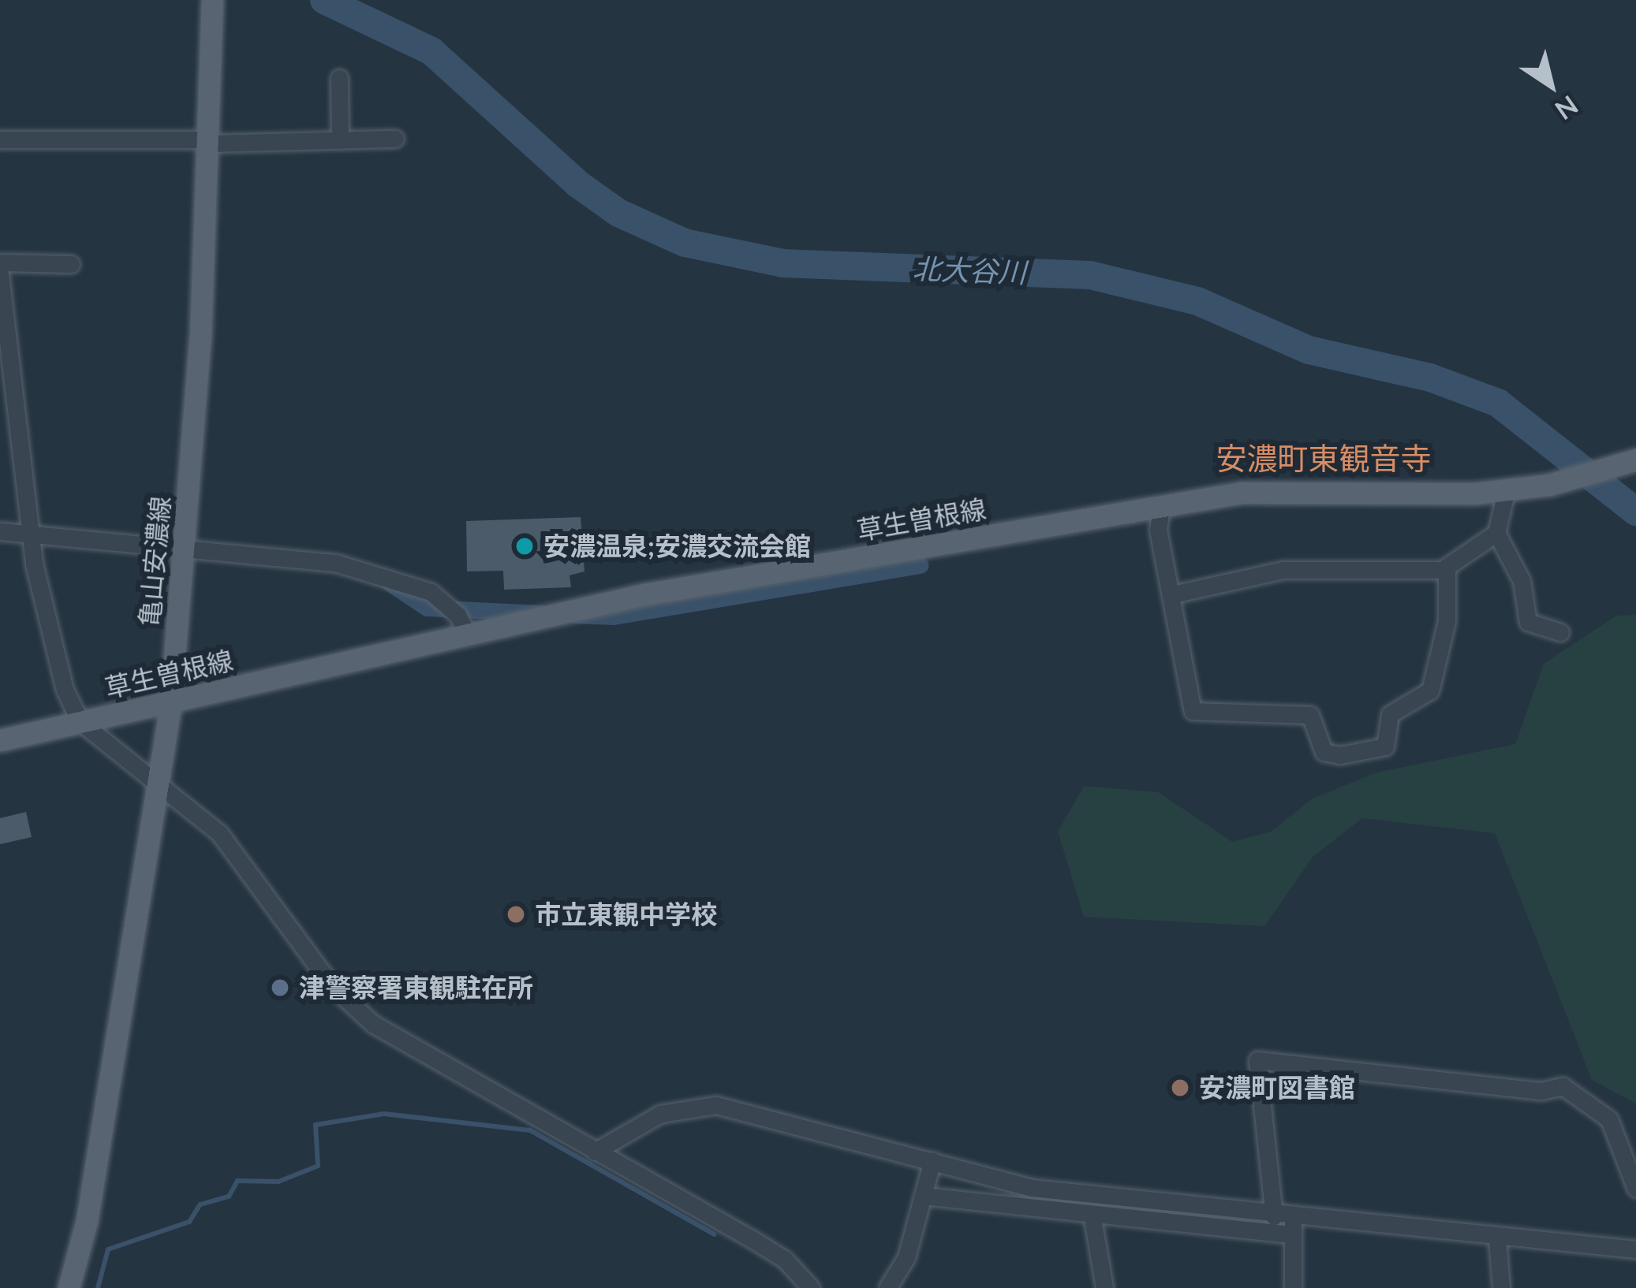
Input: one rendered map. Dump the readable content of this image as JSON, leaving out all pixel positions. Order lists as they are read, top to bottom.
{
  "streets": {
    "main road": ["草生曽根線", "亀山安濃線"]
  },
  "crossings": [
    ["草生曽根線", "亀山安濃線"]
  ],
  "districts": ["安濃町東観音寺"],
  "water": ["北大谷川"],
  "places": [
    "安濃温泉;安濃交流会館",
    "市立東観中学校",
    "津警察署東観駐在所",
    "安濃町図書館"
  ],
  "north": "bottom right"
}
